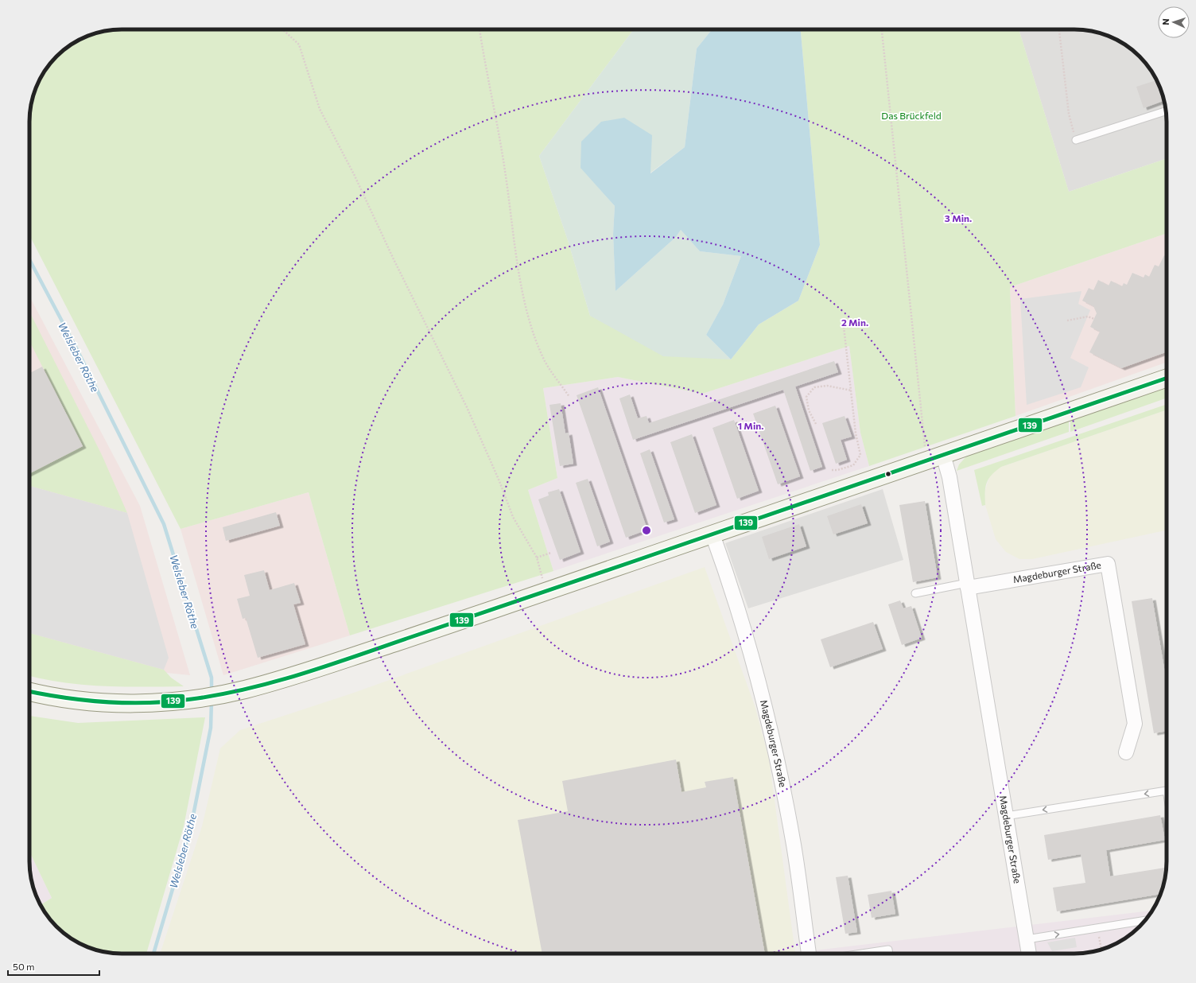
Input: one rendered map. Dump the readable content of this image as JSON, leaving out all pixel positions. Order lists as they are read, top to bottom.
{
  "streets": {
    "street": ["Magdeburger Straße"]
  },
  "water": ["Welsleber Röthe"],
  "parks": ["Das Brückfeld"],
  "lines": ["transit line 139"],
  "scale_bar": "50 m",
  "north": "left",
  "rings": ["3 Min.", "2 Min.", "1 Min."]
}
